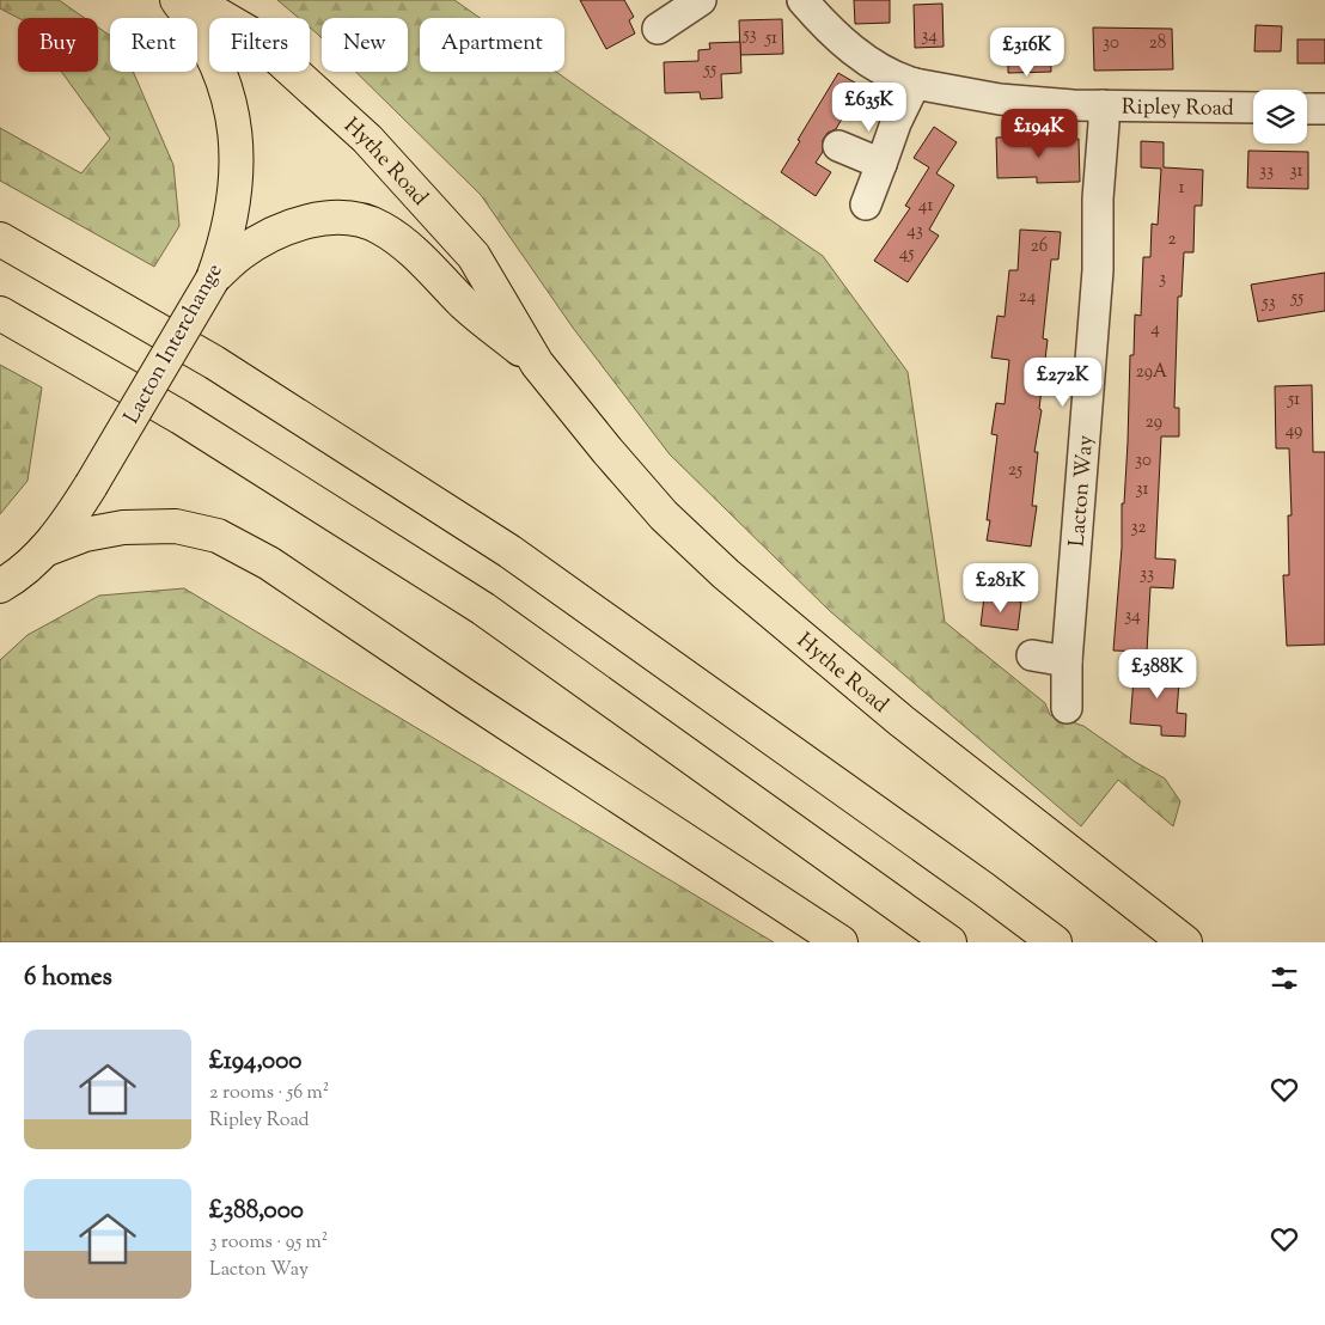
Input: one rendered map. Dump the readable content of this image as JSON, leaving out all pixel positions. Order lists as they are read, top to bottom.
{
  "streets": {
    "main road": ["Hythe Road", "Lacton Interchange"],
    "street": ["Ripley Road", "Lacton Way"]
  },
  "crossings": [
    ["Ripley Road", "Lacton Way"],
    ["Hythe Road", "Lacton Interchange"]
  ],
  "house_numbers": [
    "53",
    "34",
    "51",
    "30",
    "28",
    "55",
    "33",
    "31",
    "1",
    "41",
    "43",
    "2",
    "26",
    "45",
    "3",
    "24",
    "55",
    "53",
    "4",
    "29A",
    "51",
    "29",
    "49",
    "30",
    "25",
    "31",
    "32",
    "33",
    "34"
  ],
  "page": {
    "chip": [
      "Buy",
      "Rent",
      "Filters",
      "New",
      "Apartment"
    ],
    "price": [
      "£316K",
      "£635K",
      "£194K",
      "£272K",
      "£281K",
      "£388K"
    ],
    "heading": "6 homes",
    "list": [
      {
        "name": "£194,000",
        "note": "2 rooms · 56 m² · Ripley Road"
      },
      {
        "name": "£388,000",
        "note": "3 rooms · 95 m² · Lacton Way"
      }
    ]
  }
}
